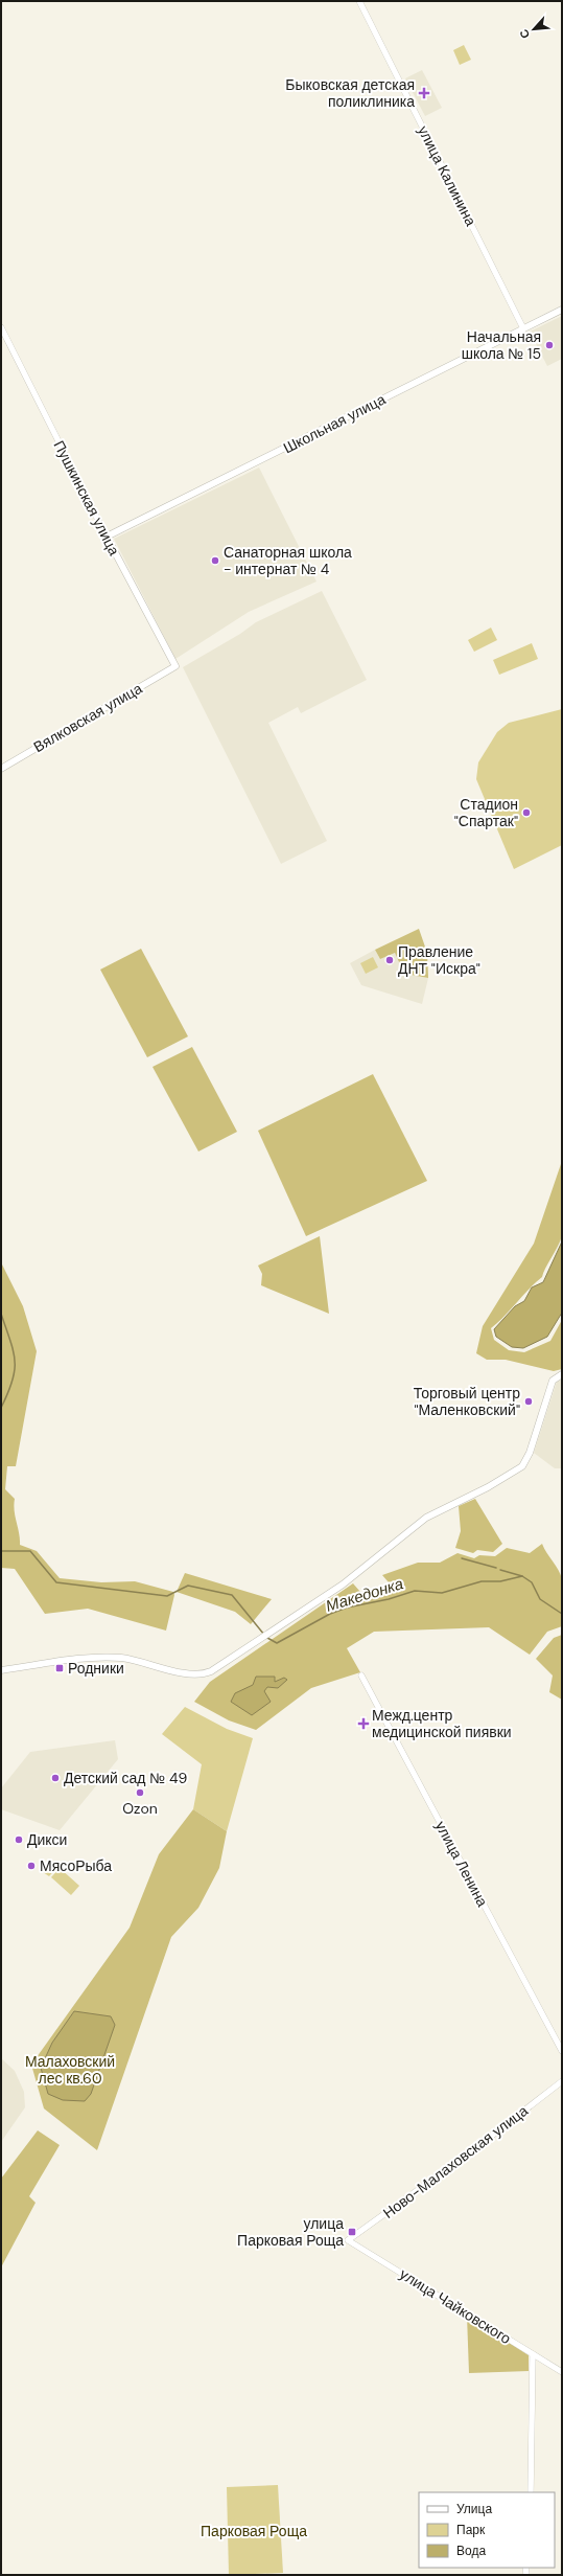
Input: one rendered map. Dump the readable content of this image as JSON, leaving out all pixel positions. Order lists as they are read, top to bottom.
{
  "streets": {
    "main road": ["Школьная улица", "Пушкинская улица", "Вялковская улица"],
    "street": [
      "улица Калинина",
      "улица Ленина",
      "Ново-Малаховская улица",
      "улица Чайковского"
    ]
  },
  "crossings": [
    ["улица Калинина", "Школьная улица"],
    ["Школьная улица", "Пушкинская улица"],
    ["Пушкинская улица", "Вялковская улица"],
    ["Ново-Малаховская улица", "улица Чайковского"]
  ],
  "water": ["Македонка"],
  "parks": ["Малаховский лес кв.60", "Парковая Роща"],
  "places": {
    "health": ["Быковская детская поликлиника", "Межд.центр медицинской пиявки"],
    "other": [
      "Начальная школа № 15",
      "Санаторная школа - интернат № 4",
      "Стадион \"Спартак\"",
      "Правление ДНТ \"Искра\"",
      "Торговый центр \"Маленковский\"",
      "Детский сад № 49",
      "Ozon",
      "Дикси",
      "МясоРыба"
    ],
    "transit": ["Родники", "улица Парковая Роща"]
  },
  "legend": ["Улица", "Парк", "Вода"],
  "north": "bottom left"
}
